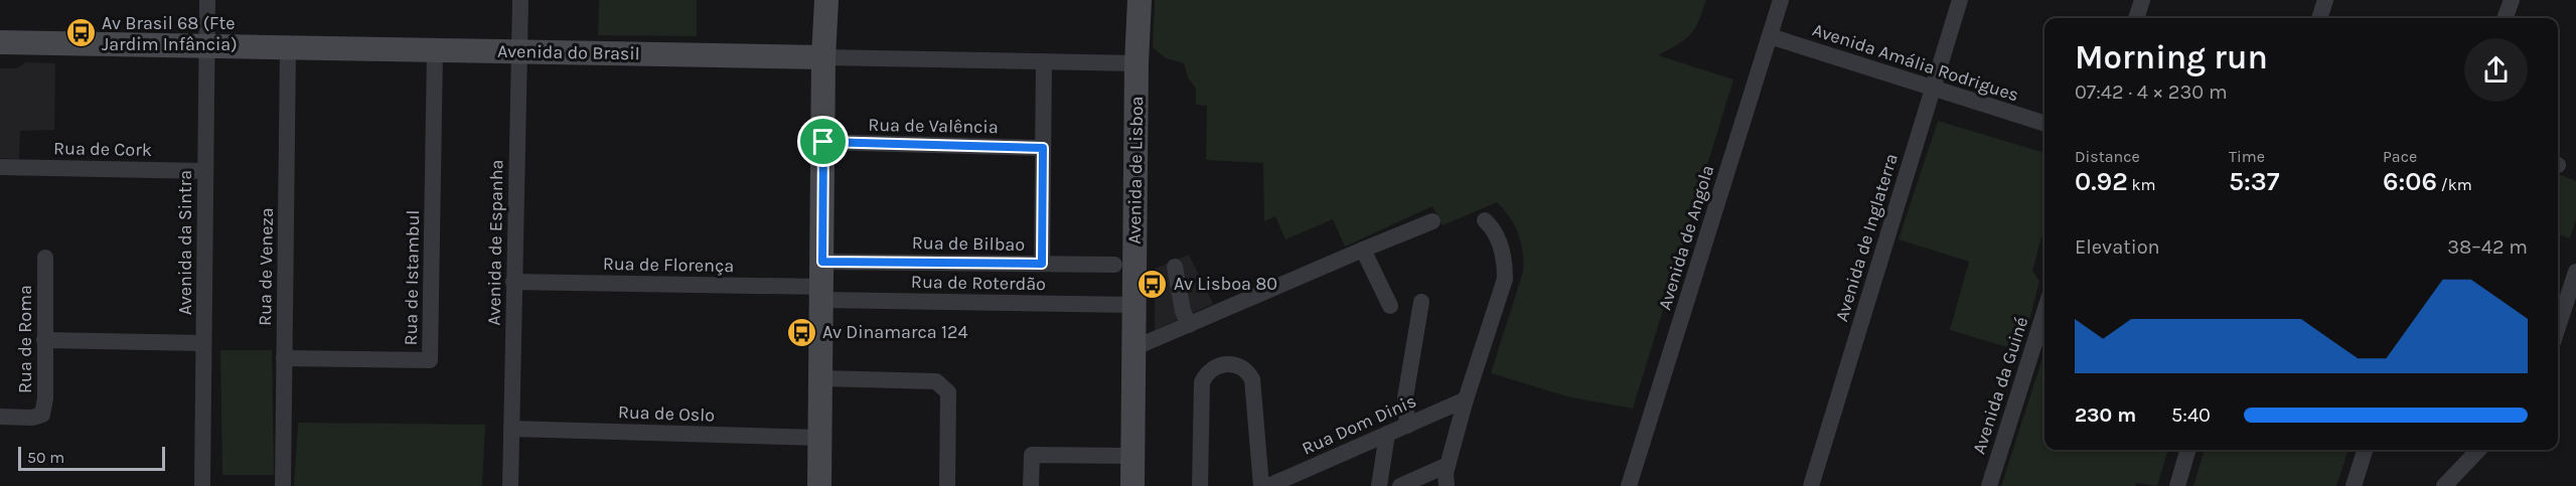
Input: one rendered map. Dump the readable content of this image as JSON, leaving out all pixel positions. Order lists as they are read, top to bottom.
{
  "streets": {
    "main road": ["Avenida do Brasil", "Avenida de Lisboa"],
    "street": [
      "Avenida Amália Rodrigues",
      "Rua de Valência",
      "Rua de Cork",
      "Avenida de Angola",
      "Avenida de Inglaterra",
      "Avenida da Sintra",
      "Avenida de Espanha",
      "Rua de Bilbao",
      "Rua de Florença",
      "Rua de Veneza",
      "Rua de Istambul",
      "Rua de Roterdão",
      "Rua de Roma",
      "Avenida da Guiné",
      "Rua de Oslo",
      "Rua Dom Dinis"
    ]
  },
  "crossings": [
    ["Avenida do Brasil", "Avenida de Lisboa"],
    ["Avenida do Brasil", "Avenida da Sintra"],
    ["Avenida do Brasil", "Avenida de Espanha"],
    ["Avenida do Brasil", "Rua de Veneza"],
    ["Avenida do Brasil", "Rua de Istambul"],
    ["Avenida Amália Rodrigues", "Avenida de Angola"],
    ["Avenida Amália Rodrigues", "Avenida de Inglaterra"],
    ["Rua de Cork", "Avenida da Sintra"],
    ["Avenida de Lisboa", "Rua de Roterdão"],
    ["Avenida de Espanha", "Rua de Florença"],
    ["Avenida de Espanha", "Rua de Oslo"],
    ["Rua de Florença", "Rua de Roterdão"],
    ["Rua de Veneza", "Rua de Istambul"]
  ],
  "places": {
    "bus stop": ["Av Brasil 68 (Fte Jardim Infância)", "Av Lisboa 80", "Av Dinamarca 124"]
  },
  "scale_bar": "50 m",
  "page": {
    "heading": ["Morning run", "07:42 · 4 × 230 m"],
    "stats": [
      ["Distance", "0.92 km"],
      ["Time", "5:37"],
      ["Pace", "6:06 /km"]
    ],
    "chart": ["Elevation", "38–42 m"],
    "list": [
      {
        "name": "230 m",
        "note": "5:40"
      }
    ],
    "scale": "50 m"
  }
}
